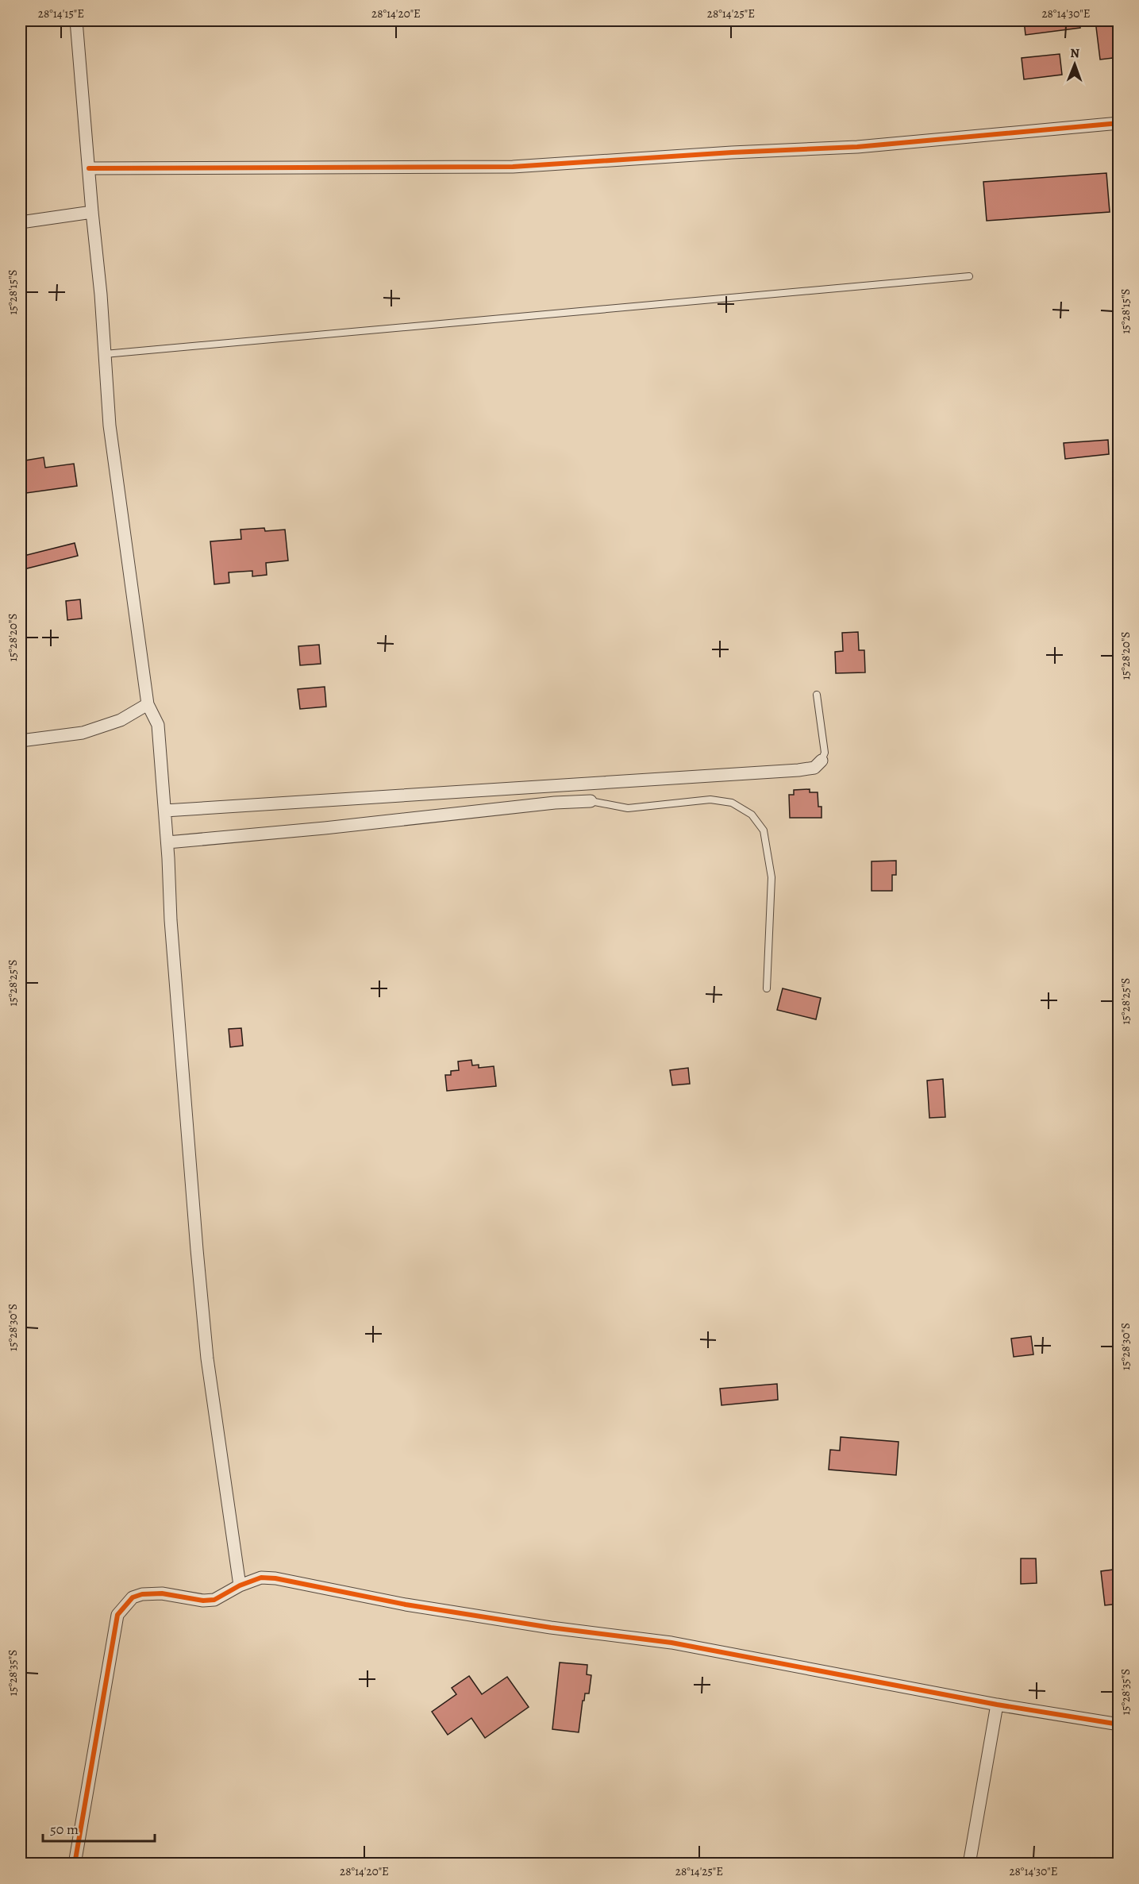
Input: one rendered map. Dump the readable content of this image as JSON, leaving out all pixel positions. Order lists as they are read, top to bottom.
{
  "scale_bar": "50 m",
  "north": "top",
  "coordinates": [
    "28°14'15\"E",
    "28°14'20\"E",
    "28°14'25\"E",
    "28°14'30\"E",
    "15°28'15\"S",
    "15°28'20\"S",
    "15°28'25\"S",
    "15°28'30\"S",
    "15°28'35\"S"
  ]
}
